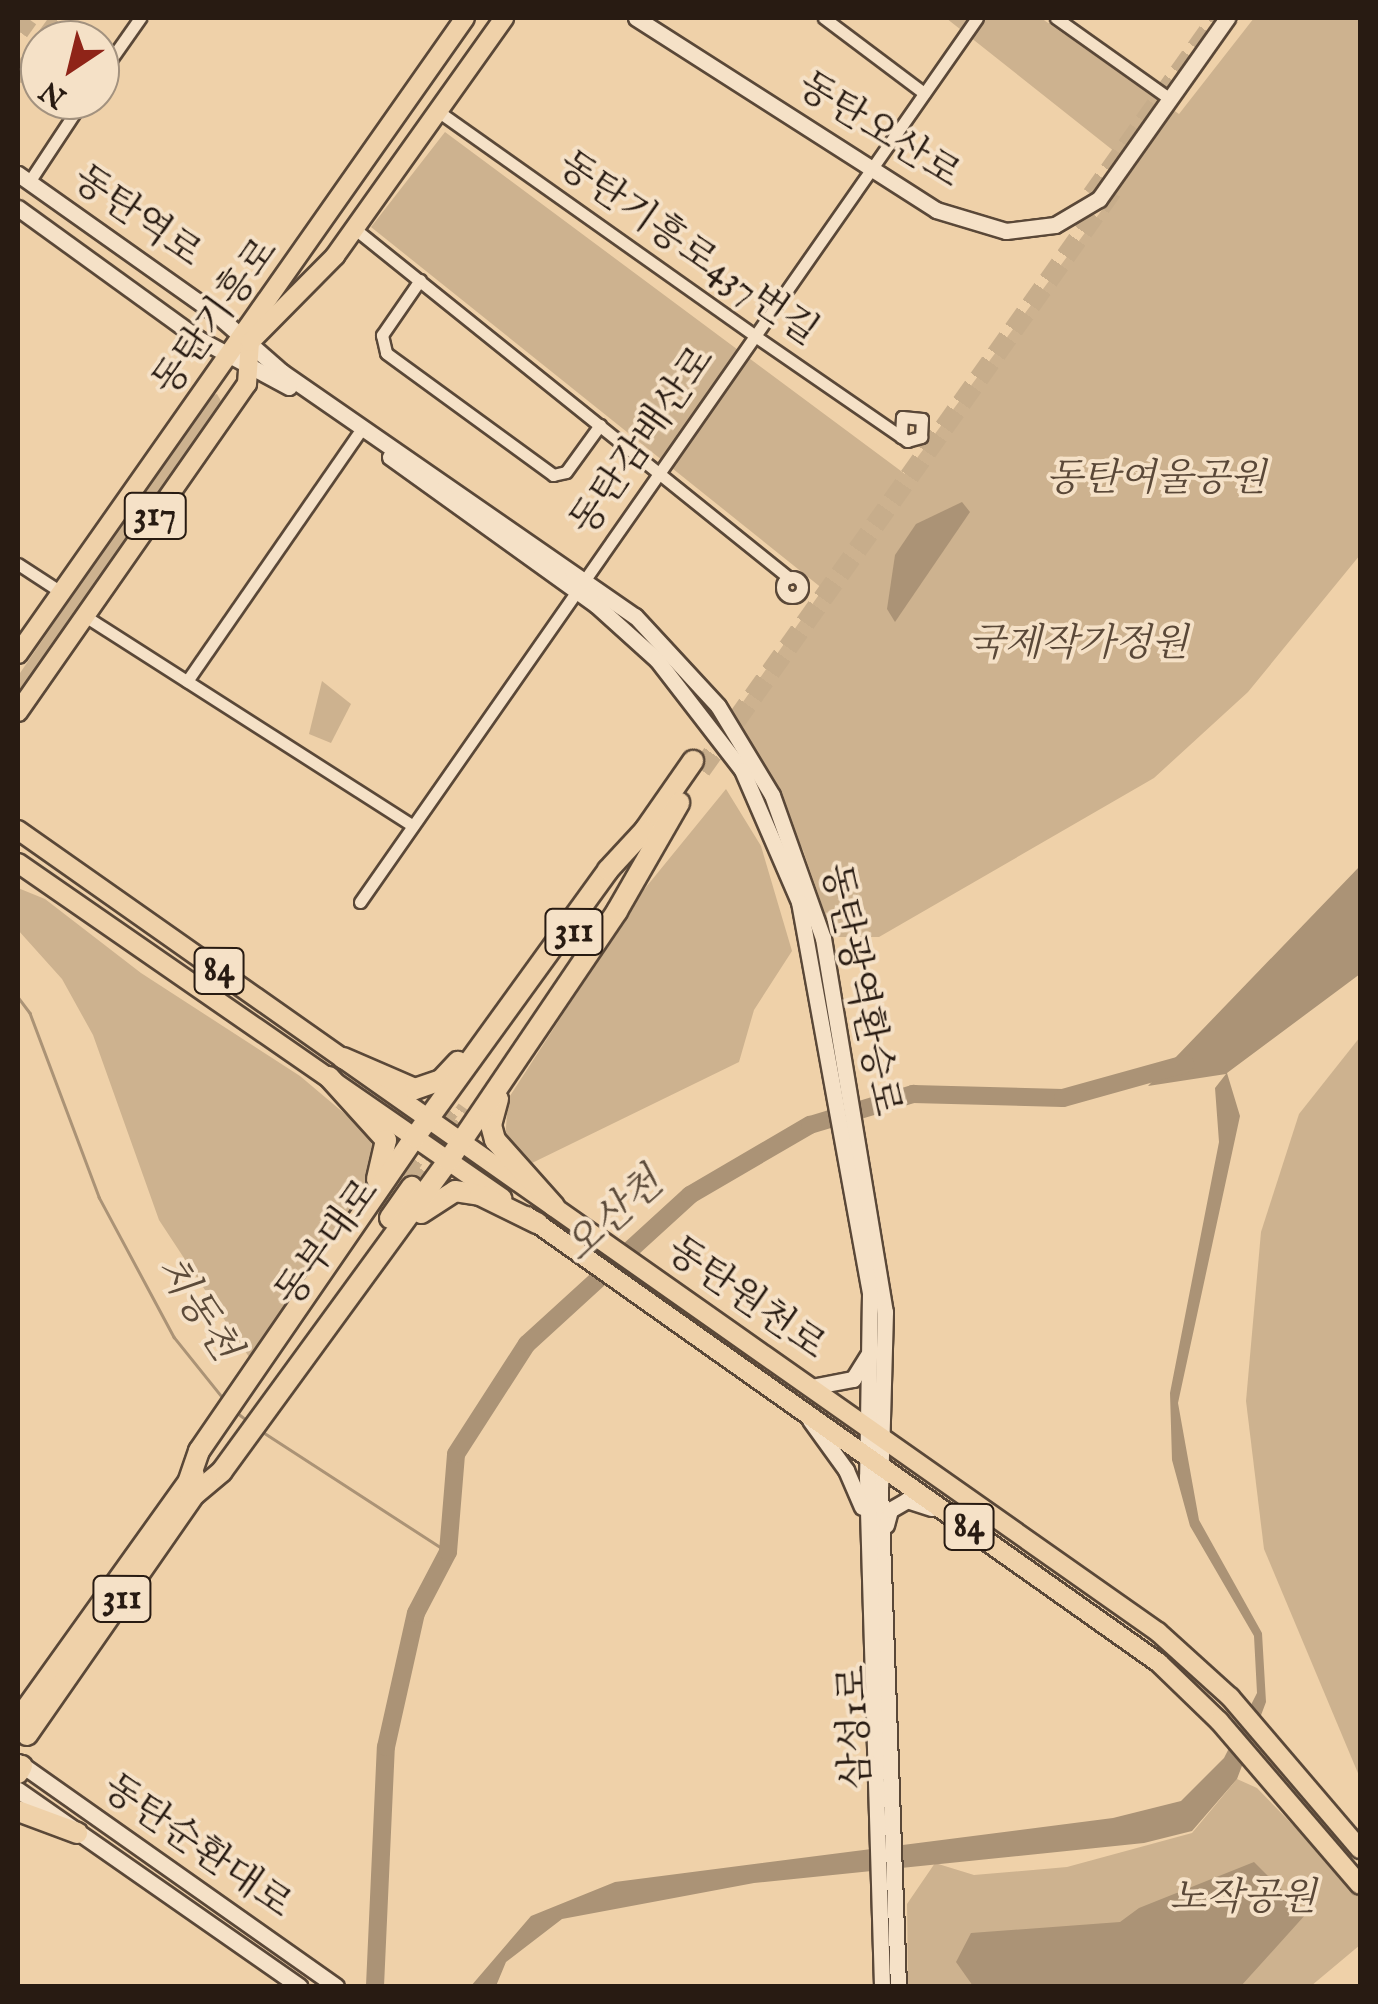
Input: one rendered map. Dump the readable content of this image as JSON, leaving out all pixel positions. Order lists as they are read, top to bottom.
{
  "streets": {
    "highway": ["311", "동부대로"],
    "main road": [
      "동탄기흥로",
      "317",
      "84",
      "동탄원천로"
    ],
    "street": [
      "동탄오산로",
      "동탄역로",
      "동탄기흥로437번길",
      "동탄감배산로",
      "동탄광역환승로",
      "삼성1로",
      "동탄순환대로"
    ]
  },
  "crossings": [
    ["동탄오산로", "동탄감배산로"],
    ["동탄역로", "동탄광역환승로"],
    ["동탄기흥로437번길", "동탄기흥로"],
    ["동탄기흥로437번길", "동탄감배산로"],
    ["동탄기흥로", "동탄광역환승로"],
    ["동탄감배산로", "동탄광역환승로"],
    ["동탄광역환승로", "동탄원천로"],
    ["동탄광역환승로", "삼성1로"],
    ["동탄원천로", "삼성1로"]
  ],
  "water": ["오산천", "치동천"],
  "parks": ["동탄여울공원", "국제작가정원", "노작공원"],
  "north": "bottom left"
}
